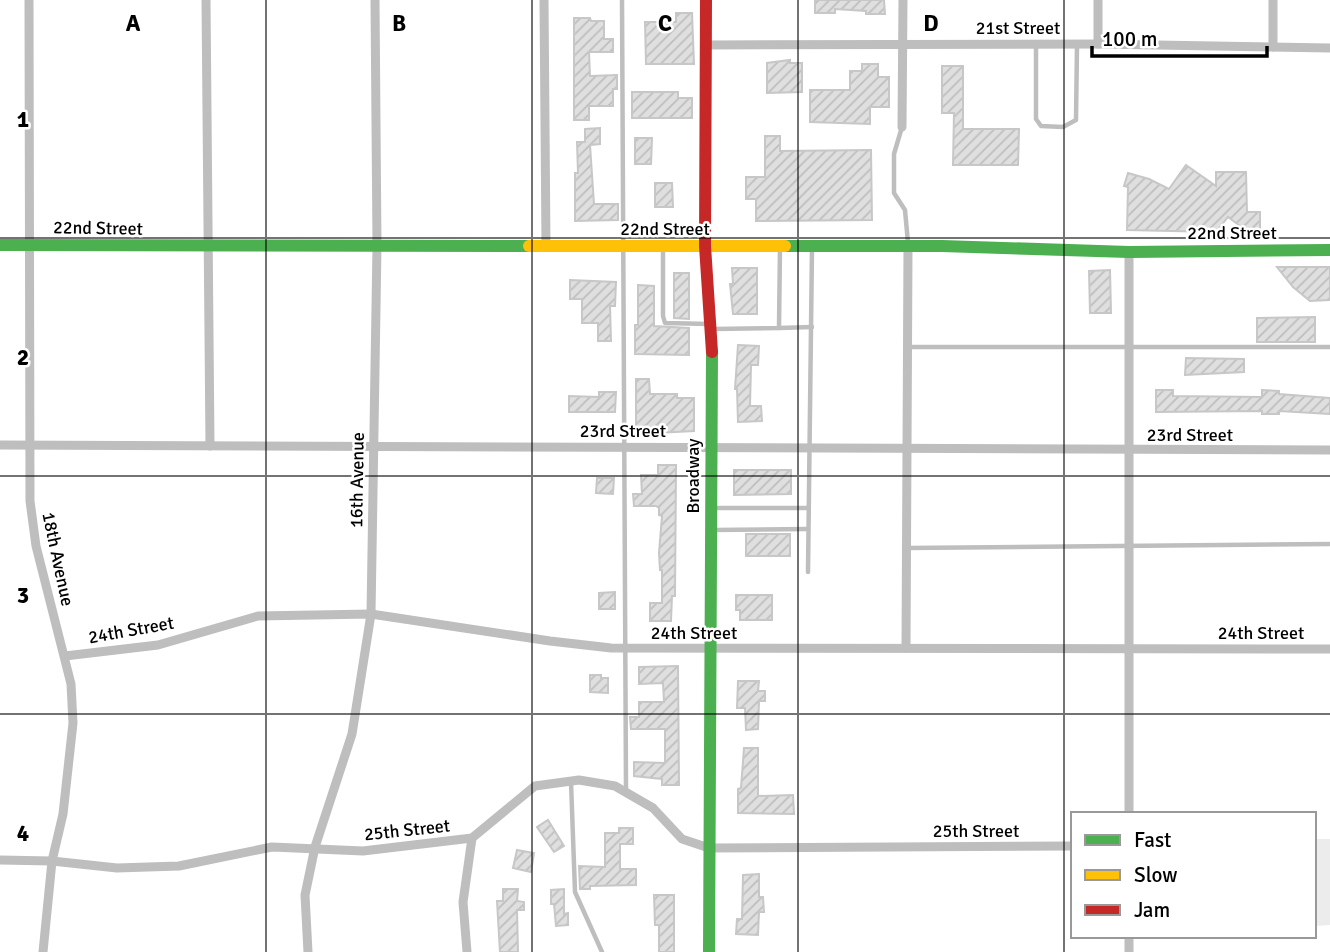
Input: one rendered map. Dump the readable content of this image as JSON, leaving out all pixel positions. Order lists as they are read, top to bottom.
{
  "streets": {
    "street": [
      "21st Street",
      "22nd Street",
      "23rd Street",
      "Broadway",
      "16th Avenue",
      "18th Avenue",
      "24th Street",
      "25th Street"
    ]
  },
  "crossings": [
    ["21st Street", "Broadway"],
    ["22nd Street", "Broadway"],
    ["22nd Street", "16th Avenue"],
    ["22nd Street", "18th Avenue"],
    ["23rd Street", "Broadway"],
    ["23rd Street", "16th Avenue"],
    ["23rd Street", "18th Avenue"],
    ["Broadway", "24th Street"],
    ["Broadway", "25th Street"],
    ["16th Avenue", "24th Street"],
    ["16th Avenue", "25th Street"],
    ["18th Avenue", "24th Street"],
    ["18th Avenue", "25th Street"]
  ],
  "legend": ["Fast", "Slow", "Jam"],
  "scale_bar": "100 m",
  "grid": {
    "columns": [
      "A",
      "B",
      "C",
      "D"
    ],
    "rows": [
      "1",
      "2",
      "3",
      "4"
    ]
  }
}
